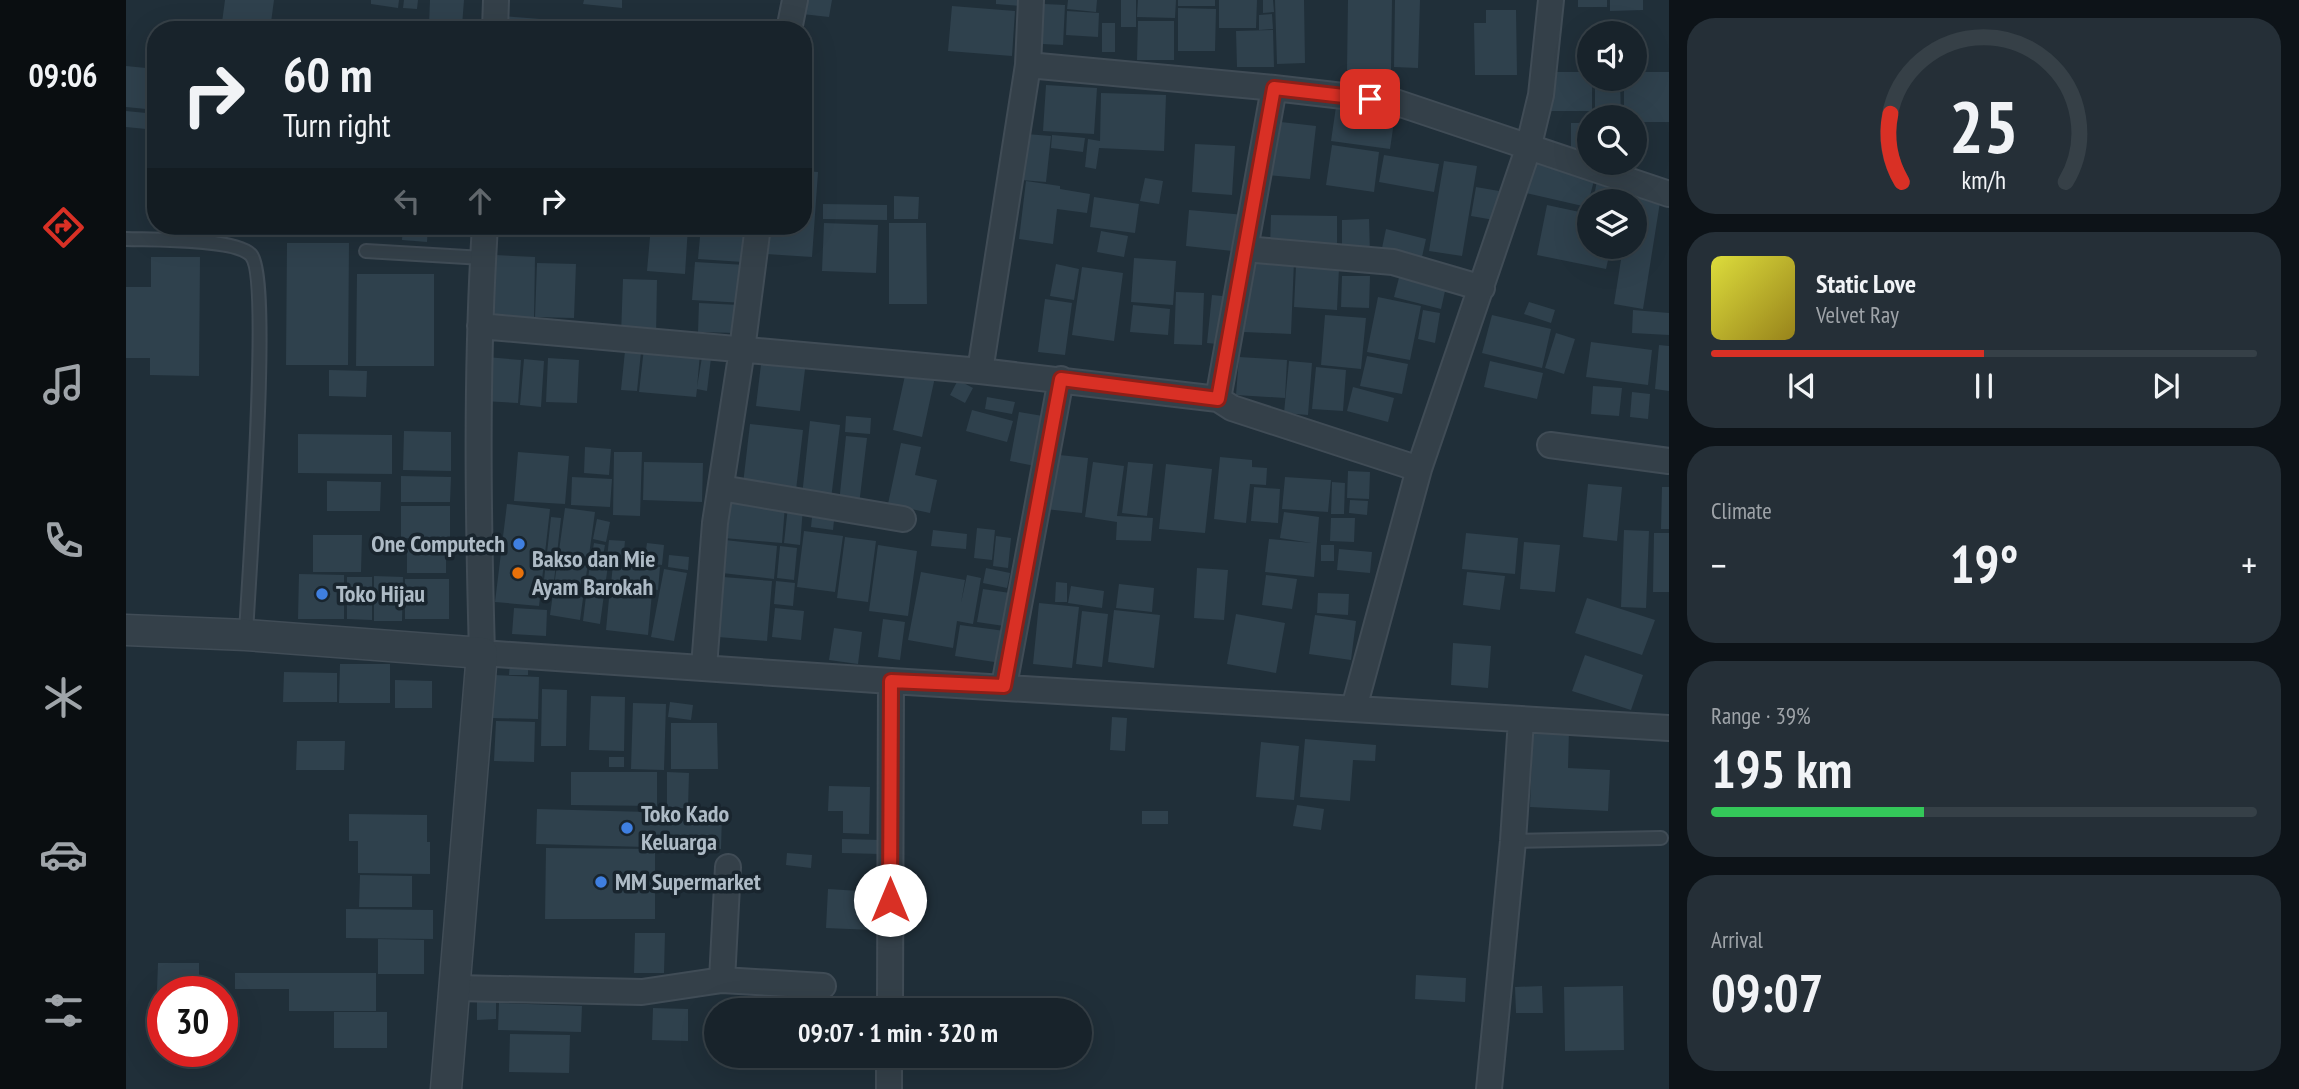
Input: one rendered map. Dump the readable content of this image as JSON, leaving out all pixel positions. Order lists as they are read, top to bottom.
{
  "places": [
    "One Computech",
    "Bakso dan Mie Ayam Barokah",
    "Toko Hijau",
    "Toko Kado Keluarga",
    "MM Supermarket"
  ],
  "page": {
    "tabs": "09:06",
    "turn": ["60 m", "Turn right"],
    "song": ["Static Love", "Velvet Ray"],
    "tile": [
      "Climate",
      ["Range · 39%", "195 km"],
      ["Arrival", "09:07"]
    ],
    "heat": ["−", "19°", "+"],
    "limit": "30",
    "trip": "09:07 · 1 min · 320 m",
    "gauge": ["25", "km/h"]
  }
}
